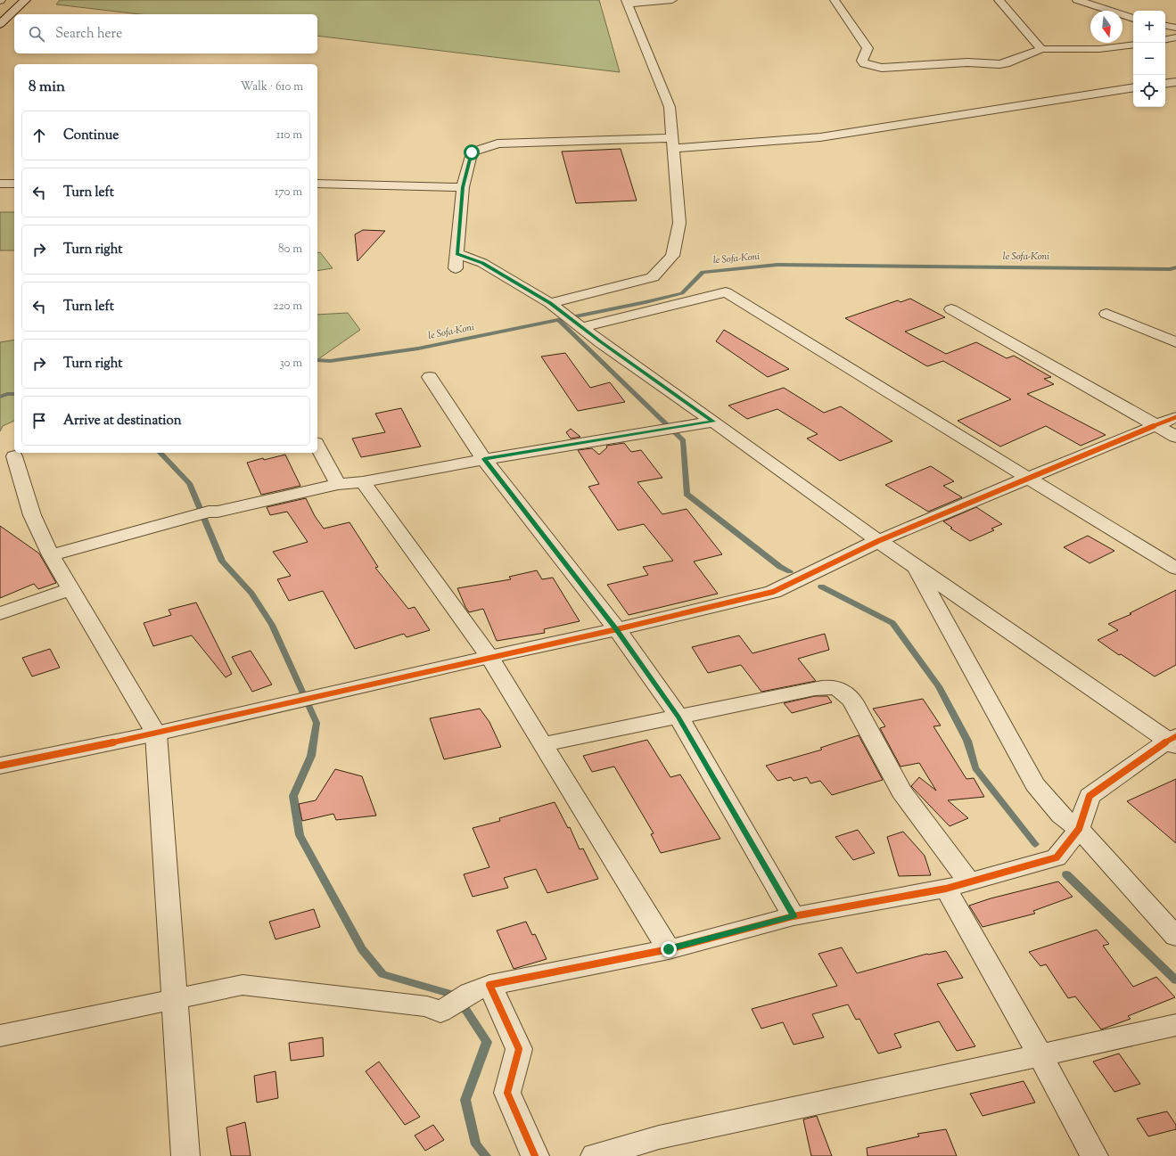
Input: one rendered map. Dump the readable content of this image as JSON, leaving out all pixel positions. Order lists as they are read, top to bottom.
{
  "water": ["le Sofa-Koni"],
  "north": "bottom",
  "page": {
    "map_buttons": ["+", "−"],
    "search": "Search here",
    "heading": ["8 min", "Walk · 610 m"],
    "list": [
      ["Continue", "110 m"],
      ["Turn left", "170 m"],
      ["Turn right", "80 m"],
      ["Turn left", "220 m"],
      ["Turn right", "30 m"],
      "Arrive at destination"
    ]
  }
}
